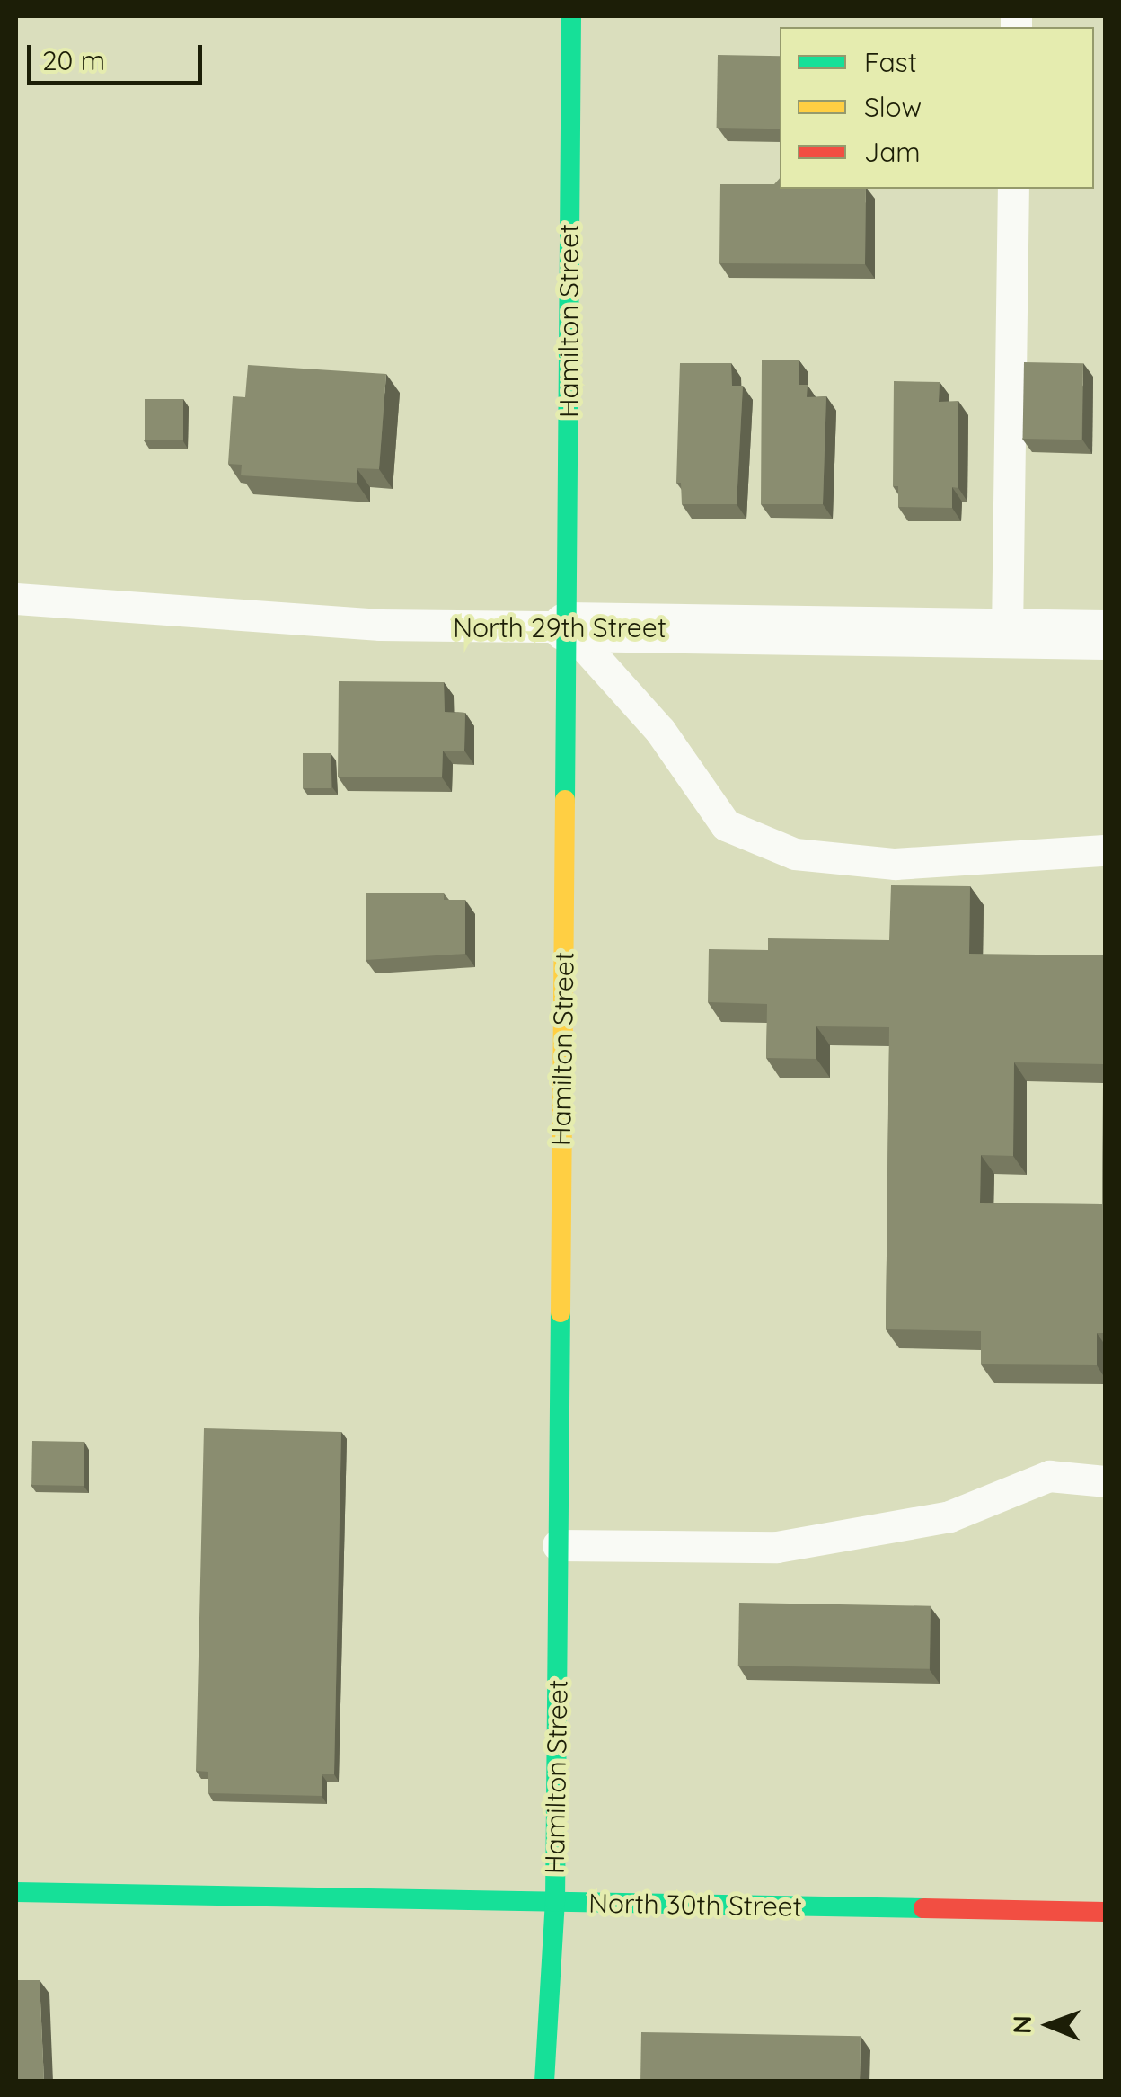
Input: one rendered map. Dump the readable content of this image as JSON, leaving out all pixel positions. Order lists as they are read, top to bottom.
{
  "streets": {
    "main road": ["Hamilton Street", "North 30th Street"],
    "street": ["North 29th Street"]
  },
  "crossings": [
    ["Hamilton Street", "North 29th Street"],
    ["Hamilton Street", "North 30th Street"]
  ],
  "legend": ["Fast", "Slow", "Jam"],
  "scale_bar": "20 m",
  "north": "left"
}
